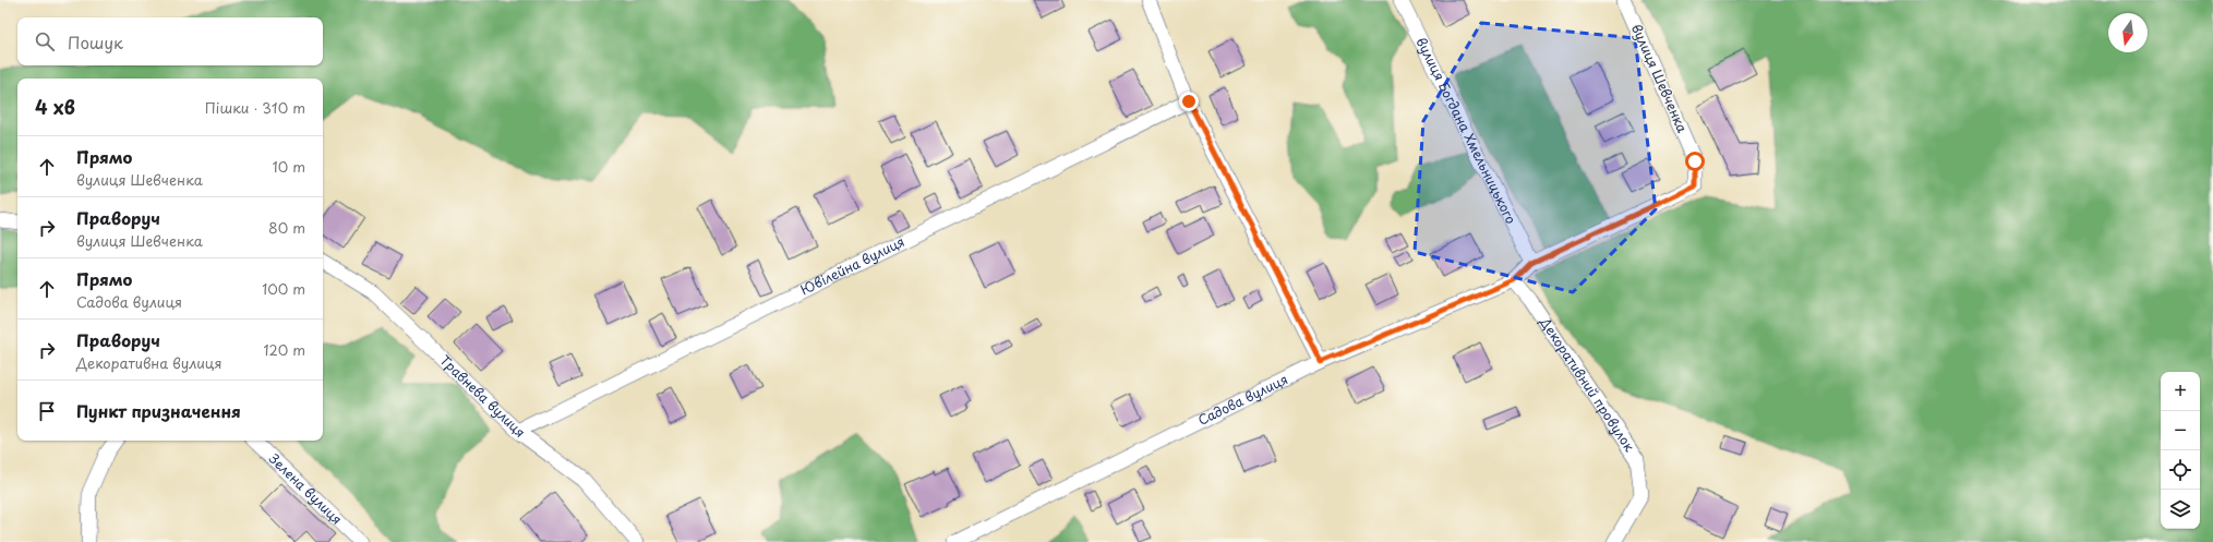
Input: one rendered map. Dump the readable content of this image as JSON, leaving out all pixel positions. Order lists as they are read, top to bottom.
{
  "streets": {
    "street": [
      "вулиця Шевченка",
      "вулиця Богдана Хмельницького",
      "Ювілейна вулиця",
      "Декоративний провулок",
      "Травнева вулиця",
      "Садова вулиця",
      "Зелена вулиця"
    ]
  },
  "crossings": [
    ["вулиця Шевченка", "вулиця Богдана Хмельницького"],
    ["вулиця Шевченка", "Садова вулиця"],
    ["вулиця Богдана Хмельницького", "Садова вулиця"],
    ["Ювілейна вулиця", "Травнева вулиця"],
    ["Декоративний провулок", "Садова вулиця"]
  ],
  "north": "bottom",
  "page": {
    "search": "Пошук",
    "heading": ["4 хв", "Пішки · 310 m"],
    "list": [
      ["Прямо", "вулиця Шевченка", "10 m"],
      ["Праворуч", "вулиця Шевченка", "80 m"],
      ["Прямо", "Садова вулиця", "100 m"],
      ["Праворуч", "Декоративна вулиця", "120 m"],
      "Пункт призначення"
    ],
    "map_buttons": ["+", "−"]
  }
}
